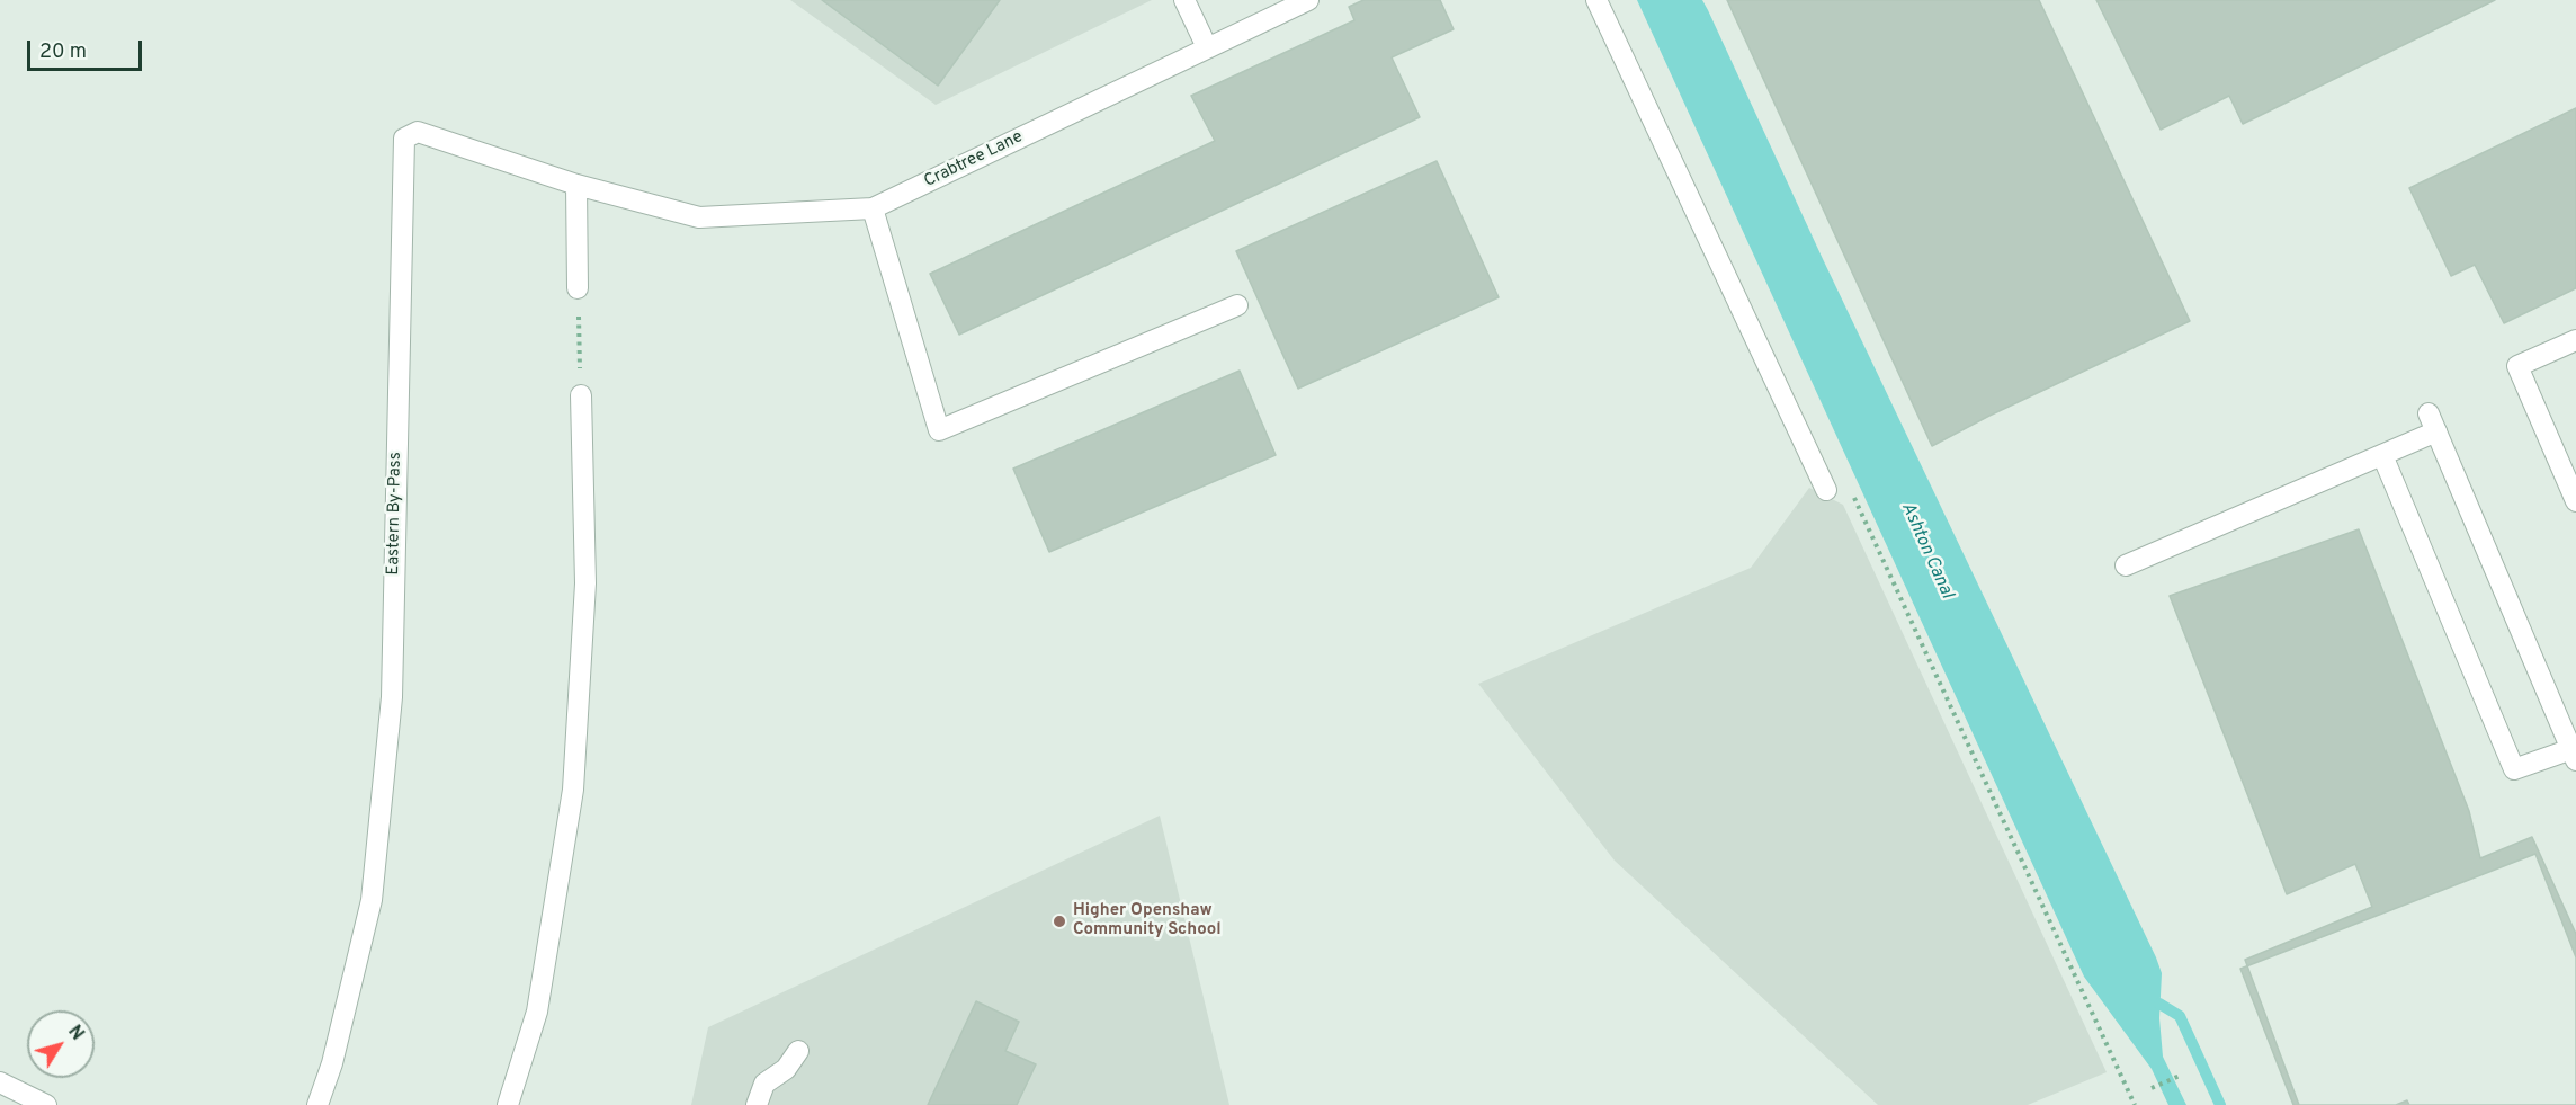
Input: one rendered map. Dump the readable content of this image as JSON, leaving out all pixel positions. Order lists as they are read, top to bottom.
{
  "streets": {
    "street": ["Crabtree Lane", "Eastern By-Pass"]
  },
  "crossings": [
    ["Crabtree Lane", "Eastern By-Pass"]
  ],
  "water": ["Ashton Canal"],
  "places": ["Higher Openshaw Community School"],
  "scale_bar": "20 m",
  "north": "top right"
}
